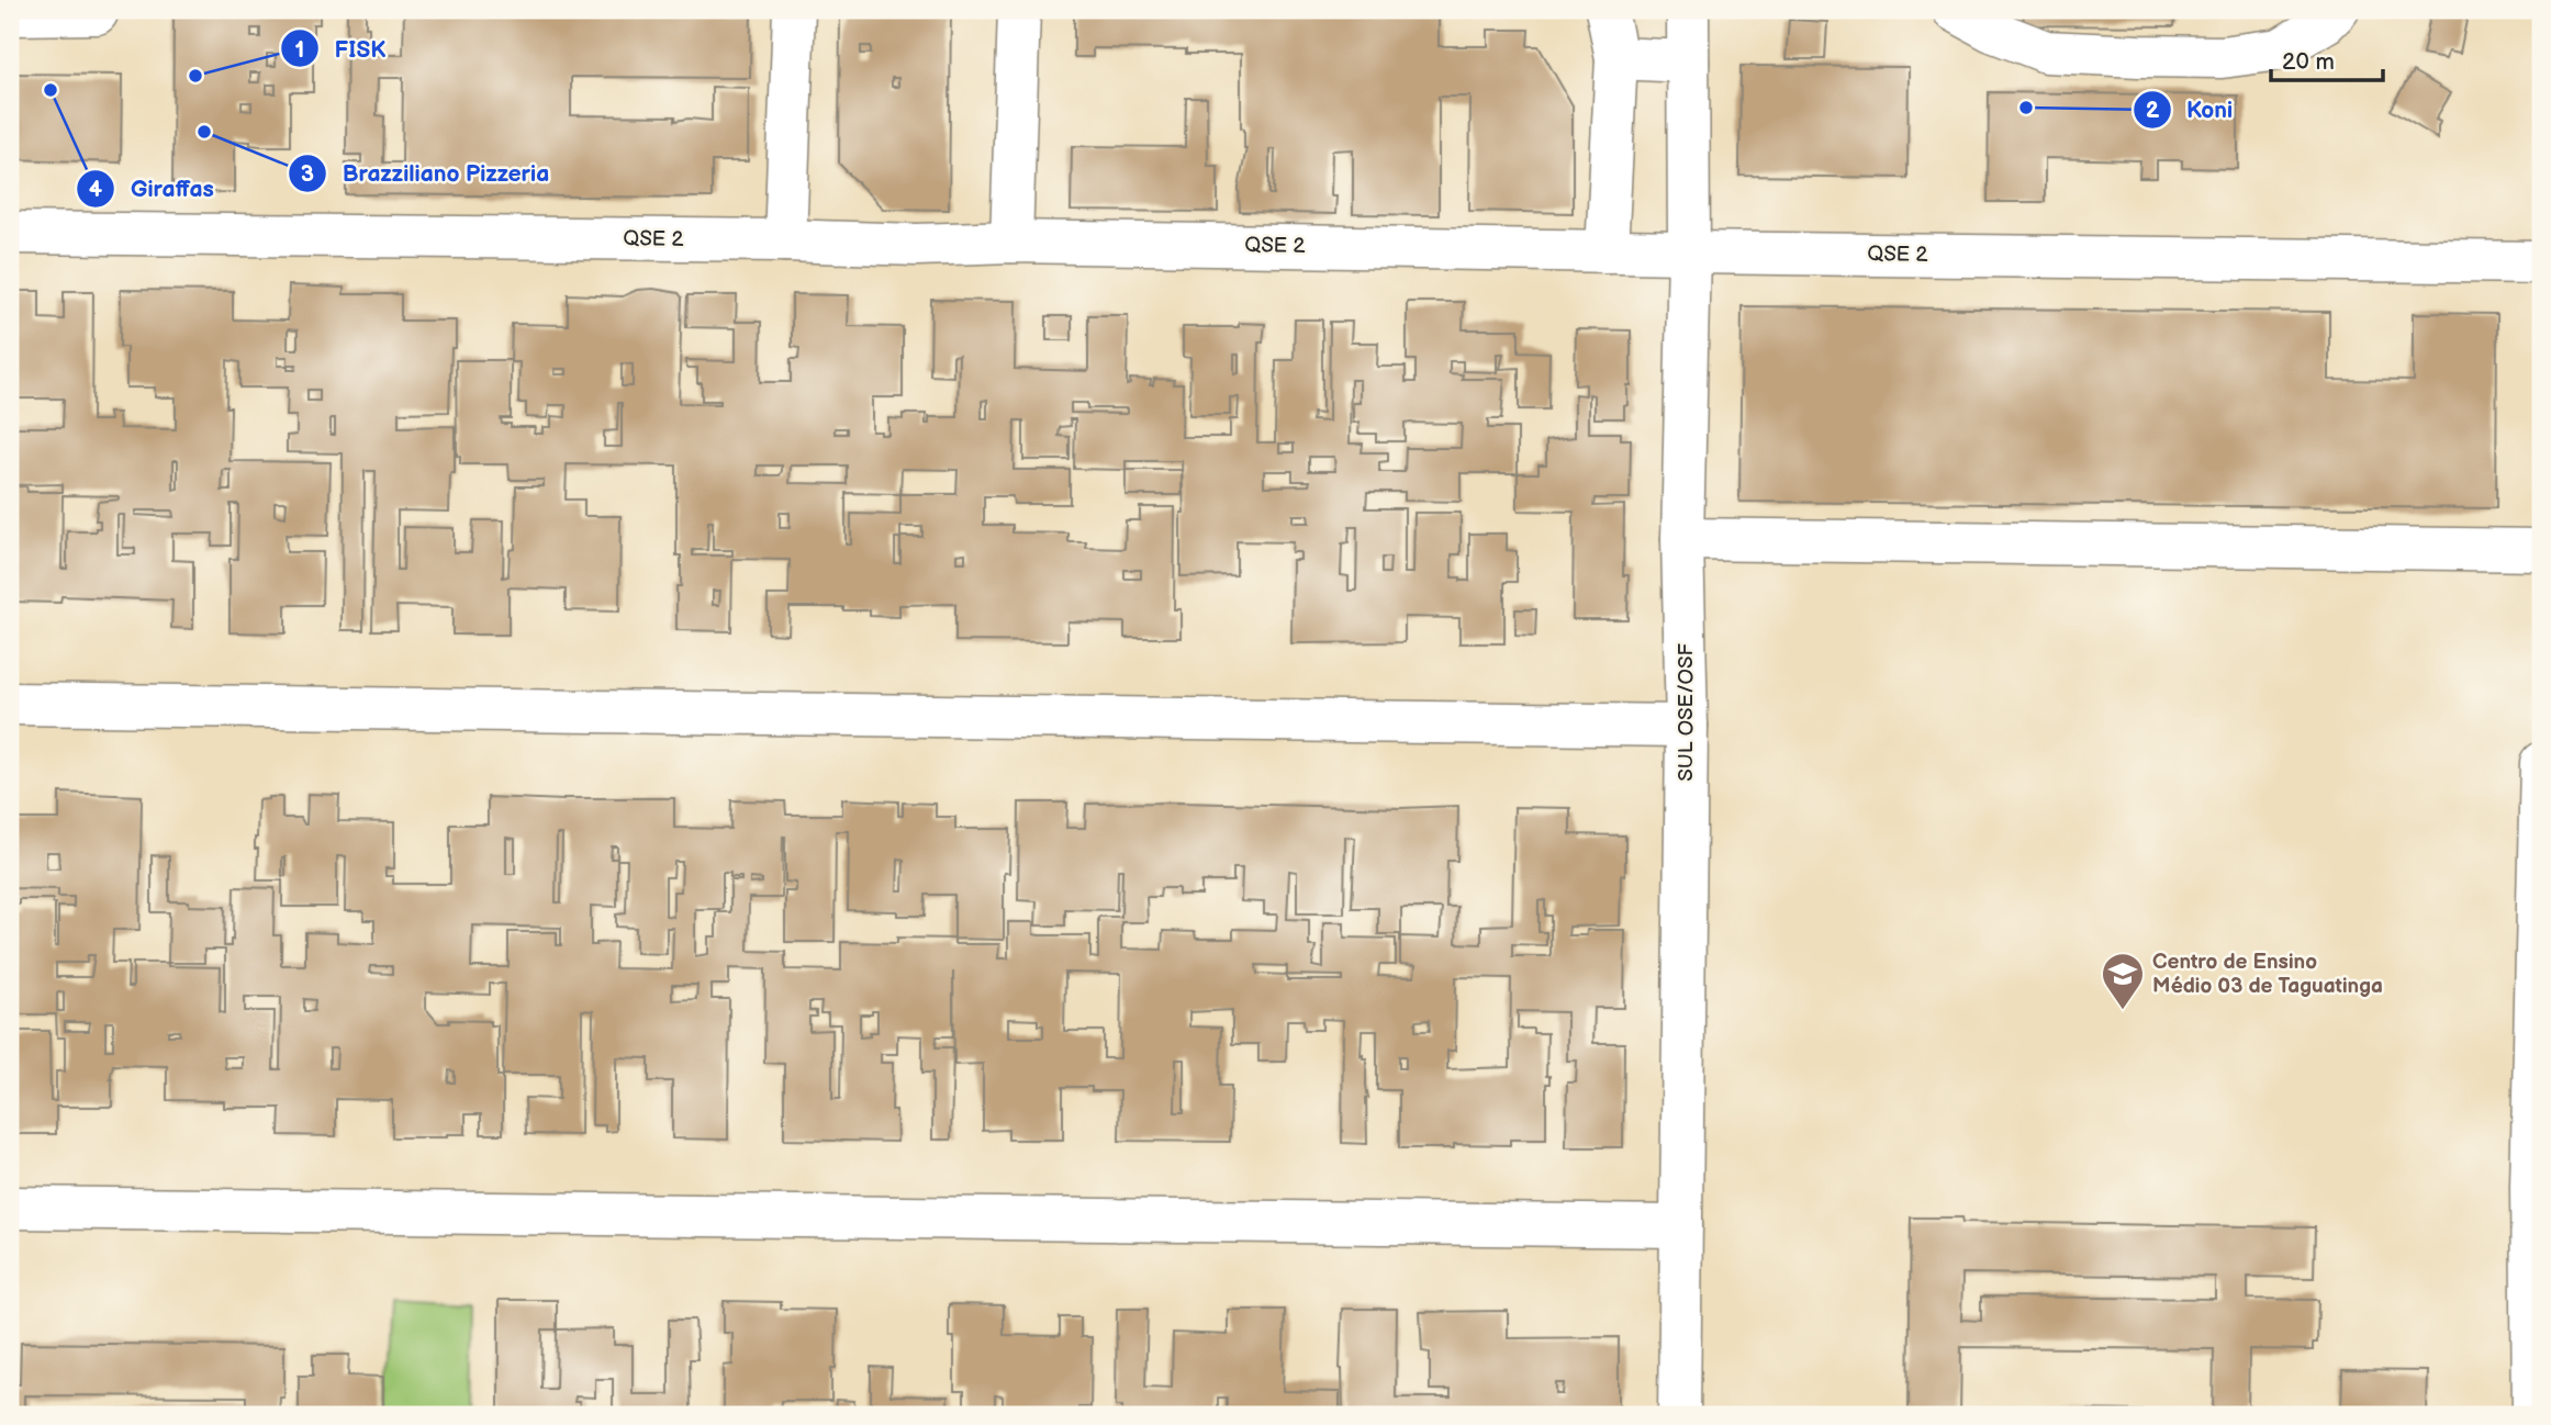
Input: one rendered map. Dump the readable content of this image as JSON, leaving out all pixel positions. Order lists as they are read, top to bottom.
{
  "streets": {
    "street": ["QSE 2", "SUL OSE/OSF"]
  },
  "crossings": [
    ["QSE 2", "SUL OSE/OSF"]
  ],
  "places": {
    "other": [
      "FISK",
      "Giraffas",
      "Koni",
      "Brazziliano Pizzeria"
    ],
    "school or university": ["Centro de Ensino Médio 03 de Taguatinga"]
  },
  "scale_bar": "20 m"
}
